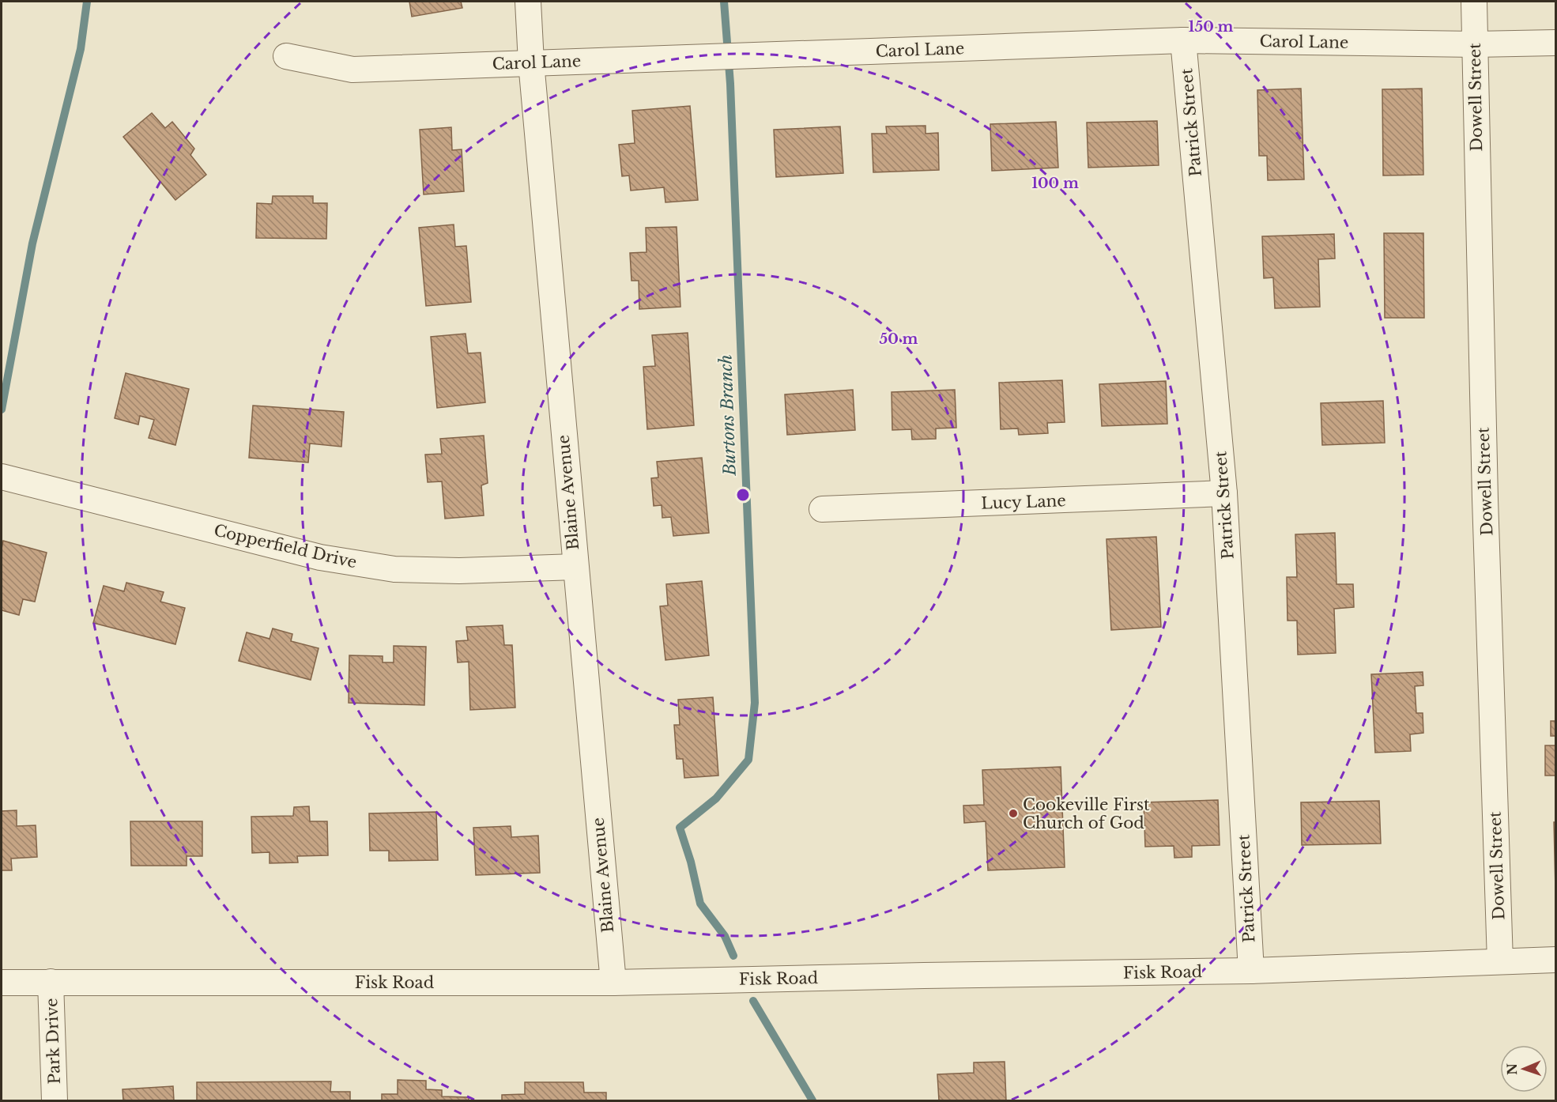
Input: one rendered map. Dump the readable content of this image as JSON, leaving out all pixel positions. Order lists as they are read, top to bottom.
{
  "streets": {
    "street": [
      "Carol Lane",
      "Dowell Street",
      "Patrick Street",
      "Blaine Avenue",
      "Lucy Lane",
      "Copperfield Drive",
      "Fisk Road",
      "Park Drive"
    ]
  },
  "crossings": [
    ["Carol Lane", "Dowell Street"],
    ["Carol Lane", "Patrick Street"],
    ["Carol Lane", "Blaine Avenue"],
    ["Dowell Street", "Fisk Road"],
    ["Patrick Street", "Lucy Lane"],
    ["Patrick Street", "Fisk Road"],
    ["Blaine Avenue", "Copperfield Drive"],
    ["Blaine Avenue", "Fisk Road"],
    ["Fisk Road", "Park Drive"]
  ],
  "water": ["Burtons Branch"],
  "places": ["Cookeville First Church of God"],
  "north": "left",
  "rings": ["150 m", "100 m", "50 m"]
}
